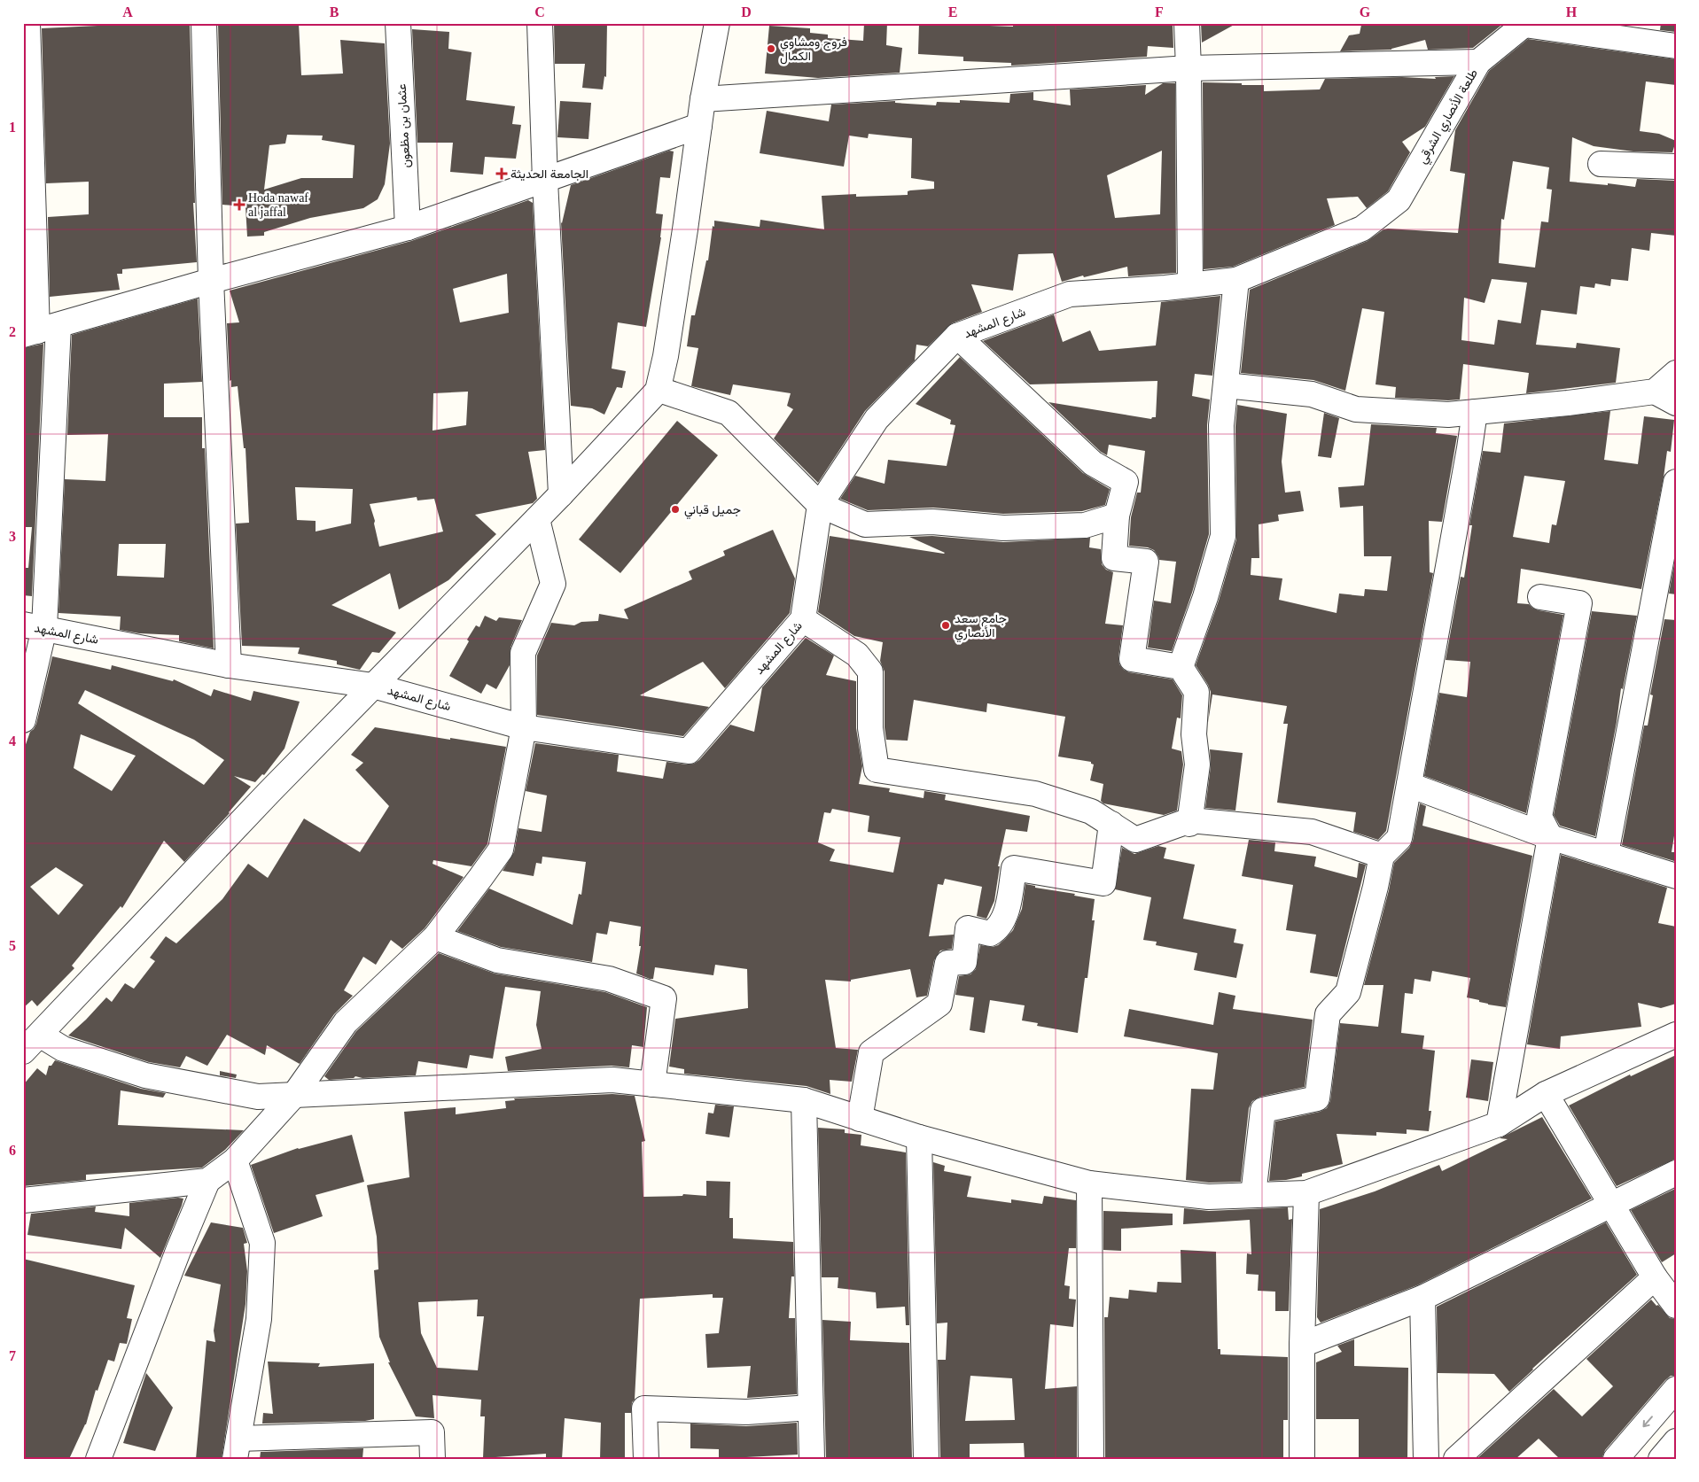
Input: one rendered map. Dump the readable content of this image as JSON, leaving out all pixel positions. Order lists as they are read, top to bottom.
{
  "streets": {
    "street": ["طلعة الأنصاري الشرقي", "عثمان بن مظعون", "شارع المشهد"]
  },
  "crossings": [
    ["طلعة الأنصاري الشرقي", "شارع المشهد"]
  ],
  "places": {
    "other": ["فروج ومشاوي الكمال", "جميل قباني", "جامع سعد الأنصاري"],
    "health": ["الجامعة الحديثة", "Hoda nawaf al jaffal"]
  },
  "grid": {
    "columns": [
      "A",
      "B",
      "C",
      "D",
      "E",
      "F",
      "G",
      "H"
    ],
    "rows": [
      "1",
      "2",
      "3",
      "4",
      "5",
      "6",
      "7"
    ]
  }
}
